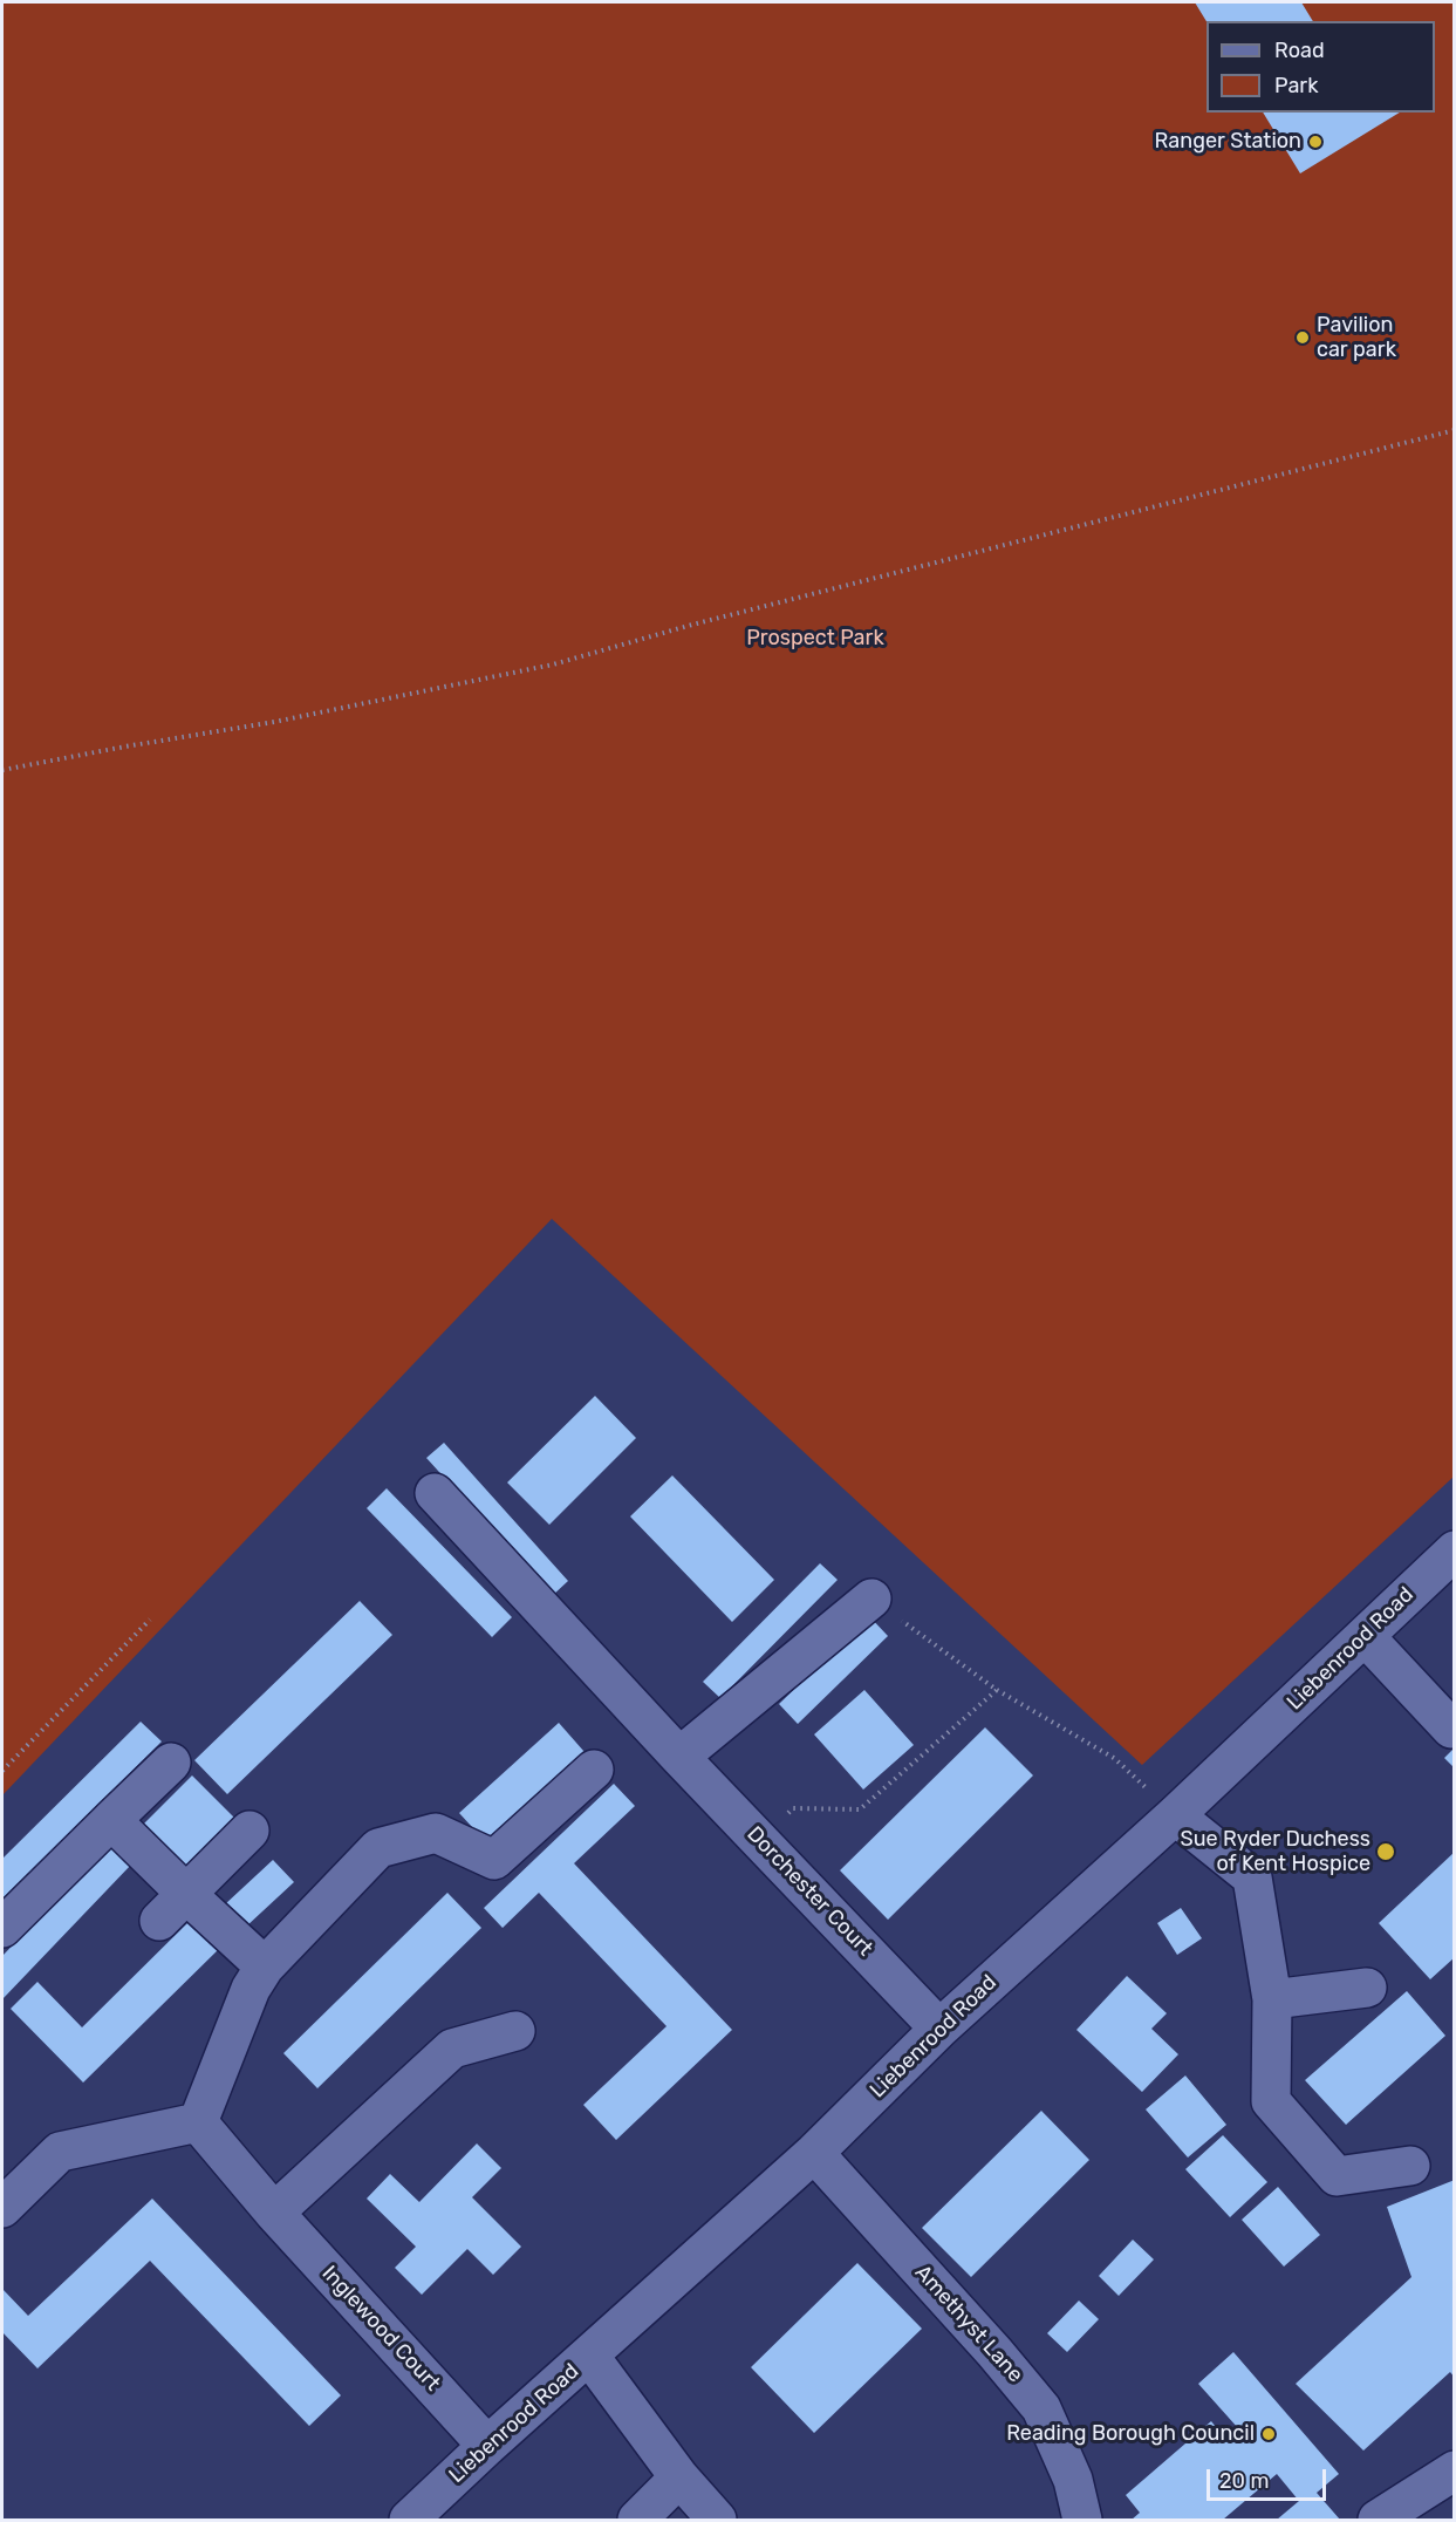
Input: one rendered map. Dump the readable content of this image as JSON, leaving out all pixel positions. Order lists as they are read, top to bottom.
{
  "streets": {
    "street": [
      "Liebenrood Road",
      "Dorchester Court",
      "Amethyst Lane",
      "Inglewood Court"
    ]
  },
  "crossings": [
    ["Liebenrood Road", "Dorchester Court"],
    ["Liebenrood Road", "Amethyst Lane"],
    ["Liebenrood Road", "Inglewood Court"]
  ],
  "parks": ["Prospect Park"],
  "places": [
    "Ranger Station",
    "Pavilion car park",
    "Sue Ryder Duchess of Kent Hospice",
    "Reading Borough Council"
  ],
  "legend": ["Road", "Park"],
  "scale_bar": "20 m"
}
